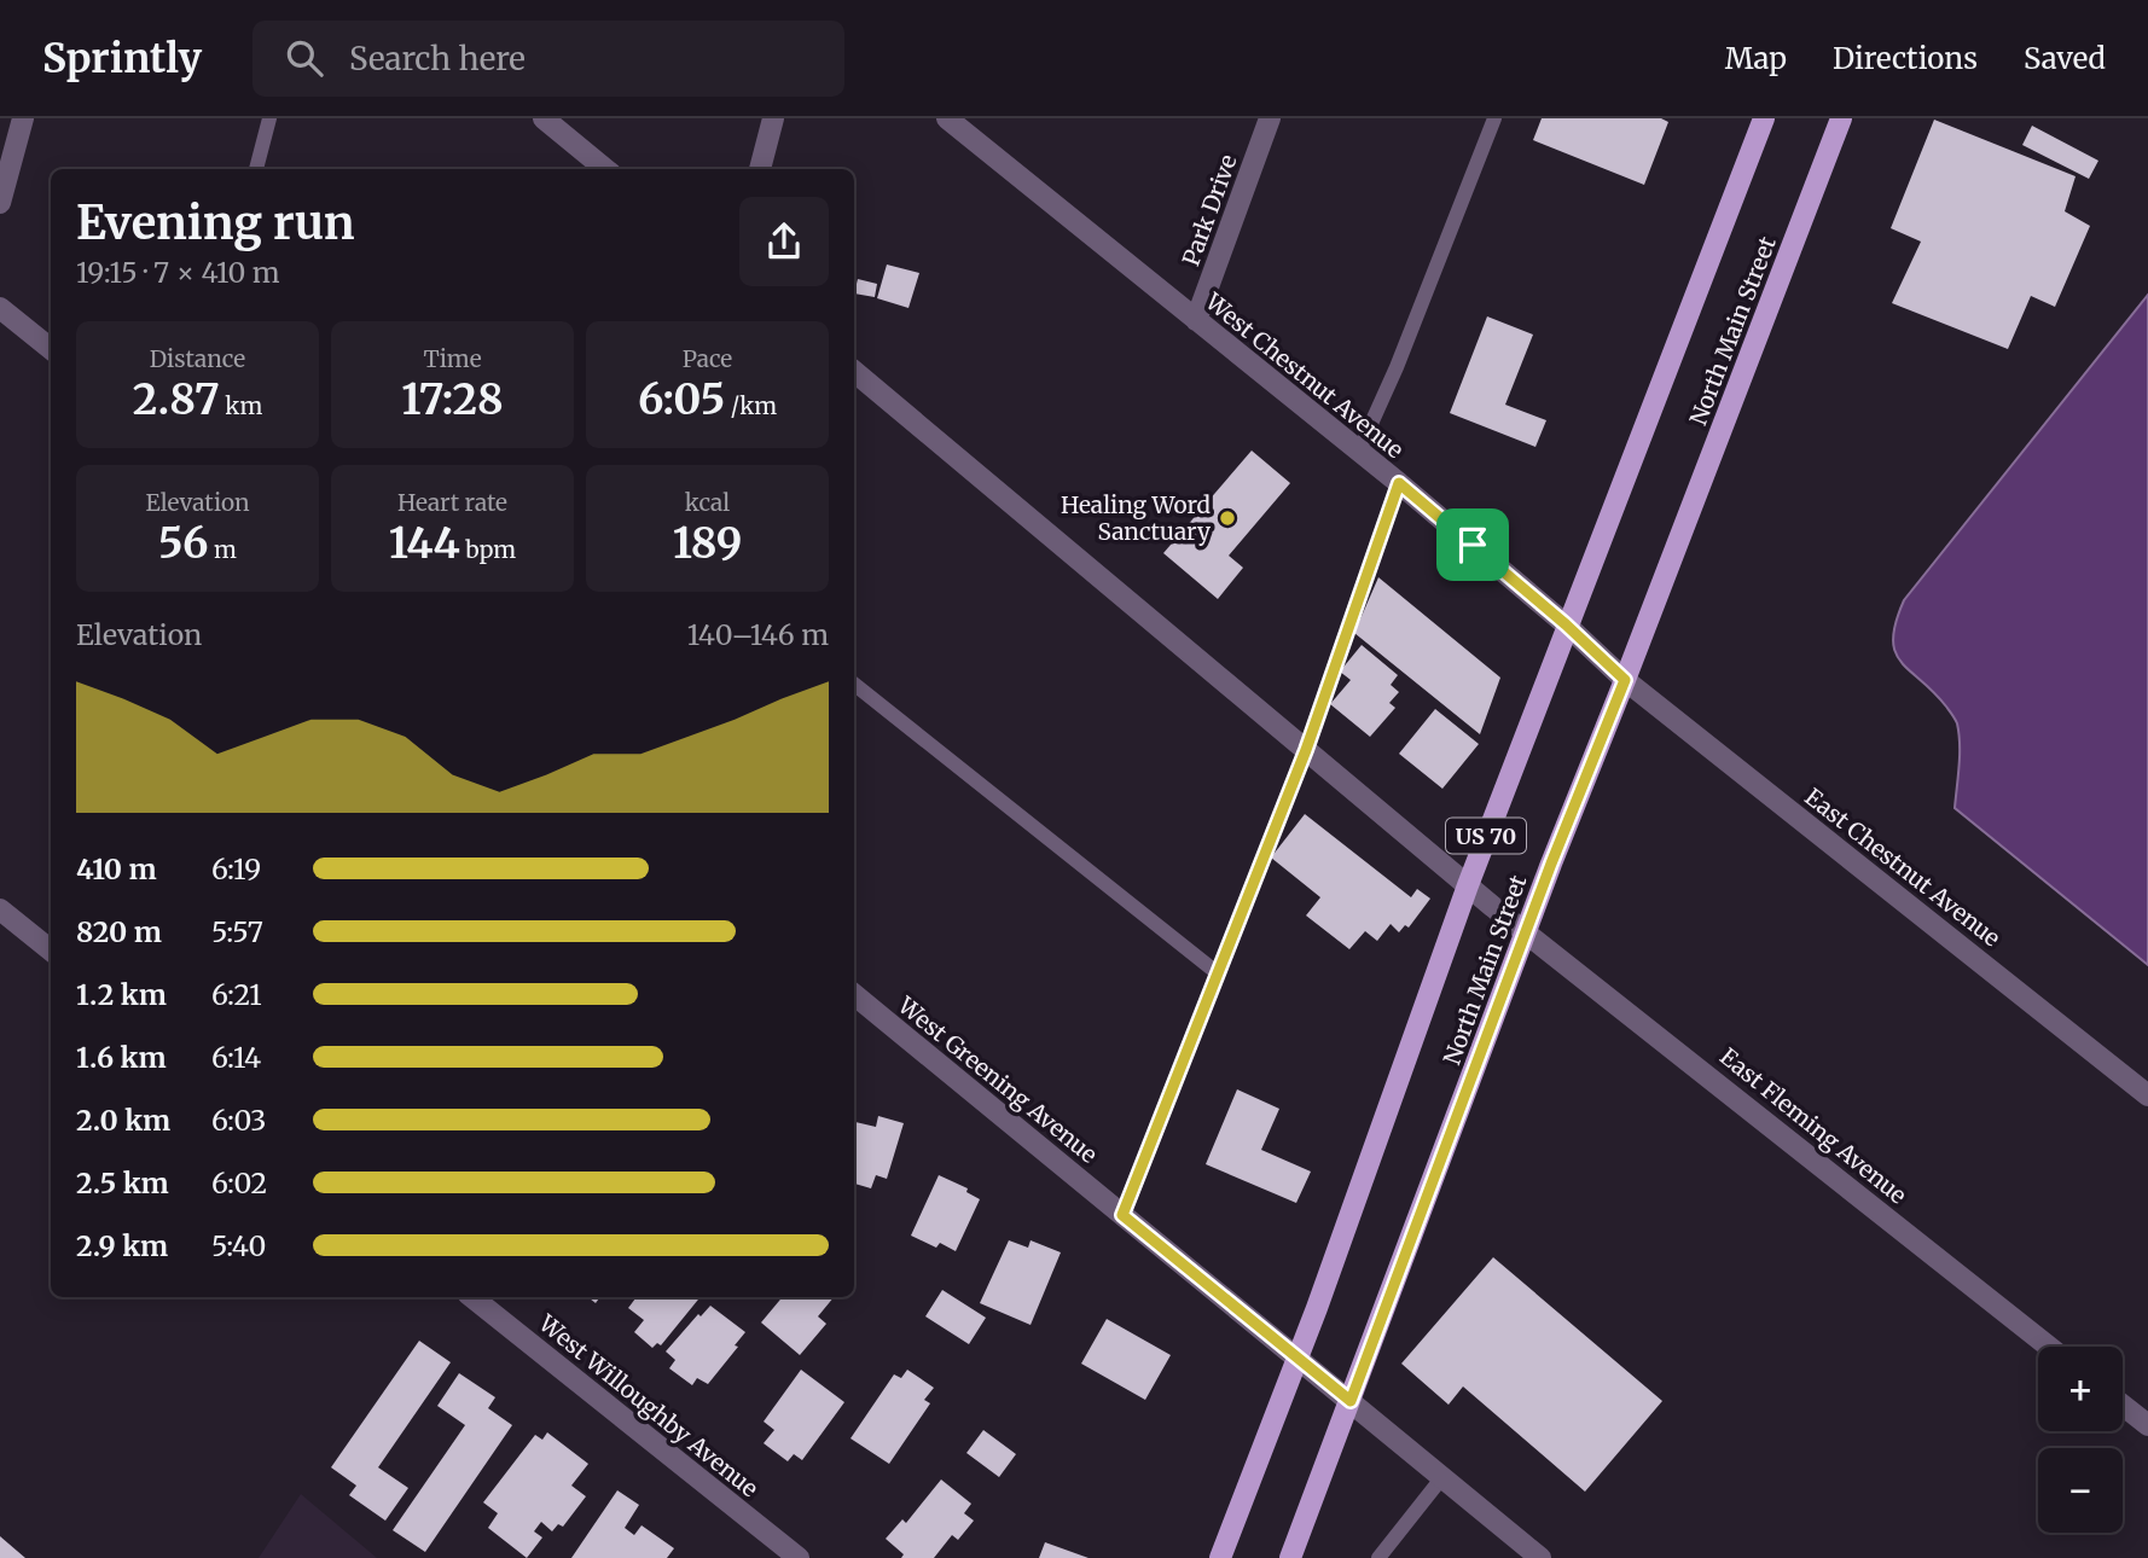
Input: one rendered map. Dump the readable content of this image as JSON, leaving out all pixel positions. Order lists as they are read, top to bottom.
{
  "streets": {
    "main road": ["North Main Street", "US 70"],
    "street": [
      "Park Drive",
      "West Chestnut Avenue",
      "East Chestnut Avenue",
      "West Greening Avenue",
      "East Fleming Avenue",
      "West Willoughby Avenue"
    ]
  },
  "crossings": [
    ["Park Drive", "West Chestnut Avenue"],
    ["North Main Street", "West Chestnut Avenue"],
    ["North Main Street", "East Chestnut Avenue"],
    ["North Main Street", "West Greening Avenue"],
    ["North Main Street", "East Fleming Avenue"],
    ["West Chestnut Avenue", "East Chestnut Avenue"]
  ],
  "places": ["Healing Word Sanctuary"],
  "page": {
    "header": "Sprintly",
    "search": "Search here",
    "nav": ["Map", "Directions", "Saved"],
    "heading": ["Evening run", "19:15 · 7 × 410 m"],
    "stats": [
      ["Distance", "2.87 km"],
      ["Time", "17:28"],
      ["Pace", "6:05 /km"],
      ["Elevation", "56 m"],
      ["Heart rate", "144 bpm"],
      ["kcal", "189"]
    ],
    "chart": ["Elevation", "140–146 m"],
    "list": [
      {
        "name": "410 m",
        "note": "6:19"
      },
      {
        "name": "820 m",
        "note": "5:57"
      },
      {
        "name": "1.2 km",
        "note": "6:21"
      },
      {
        "name": "1.6 km",
        "note": "6:14"
      },
      {
        "name": "2.0 km",
        "note": "6:03"
      },
      {
        "name": "2.5 km",
        "note": "6:02"
      },
      {
        "name": "2.9 km",
        "note": "5:40"
      }
    ],
    "map_buttons": ["+", "−"]
  }
}
